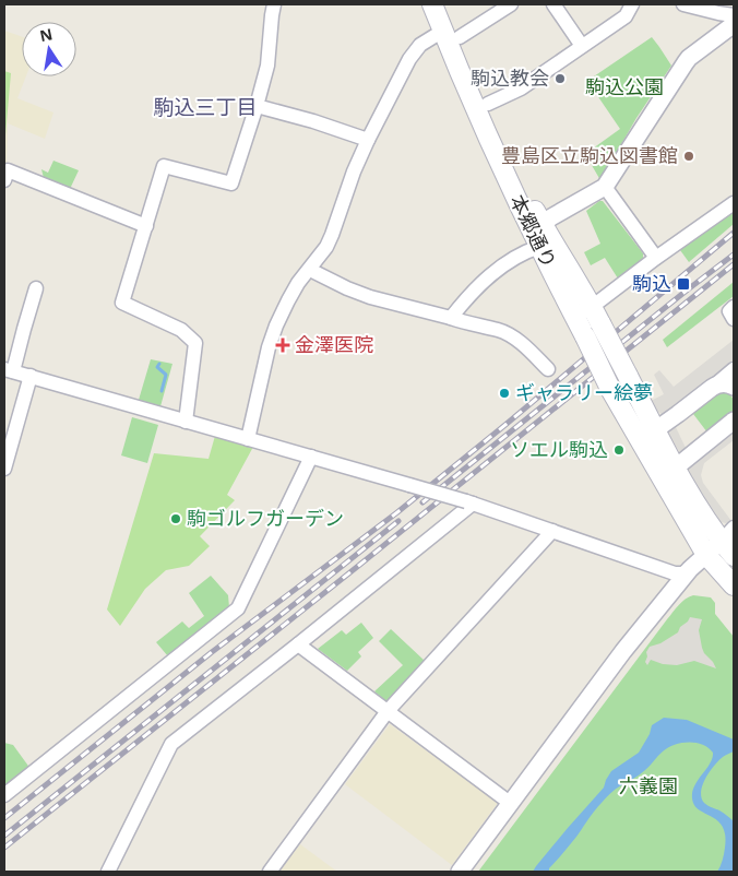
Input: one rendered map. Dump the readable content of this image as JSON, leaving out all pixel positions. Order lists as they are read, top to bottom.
{
  "streets": {
    "main road": ["本郷通り"]
  },
  "districts": ["駒込三丁目"],
  "parks": ["駒込公園", "六義園"],
  "places": {
    "other": [
      "駒込教会",
      "豊島区立駒込図書館",
      "ギャラリー絵夢",
      "ソエル駒込",
      "駒ゴルフガーデン"
    ],
    "transit": ["駒込"],
    "health": ["金澤医院"]
  },
  "north": "top"
}
